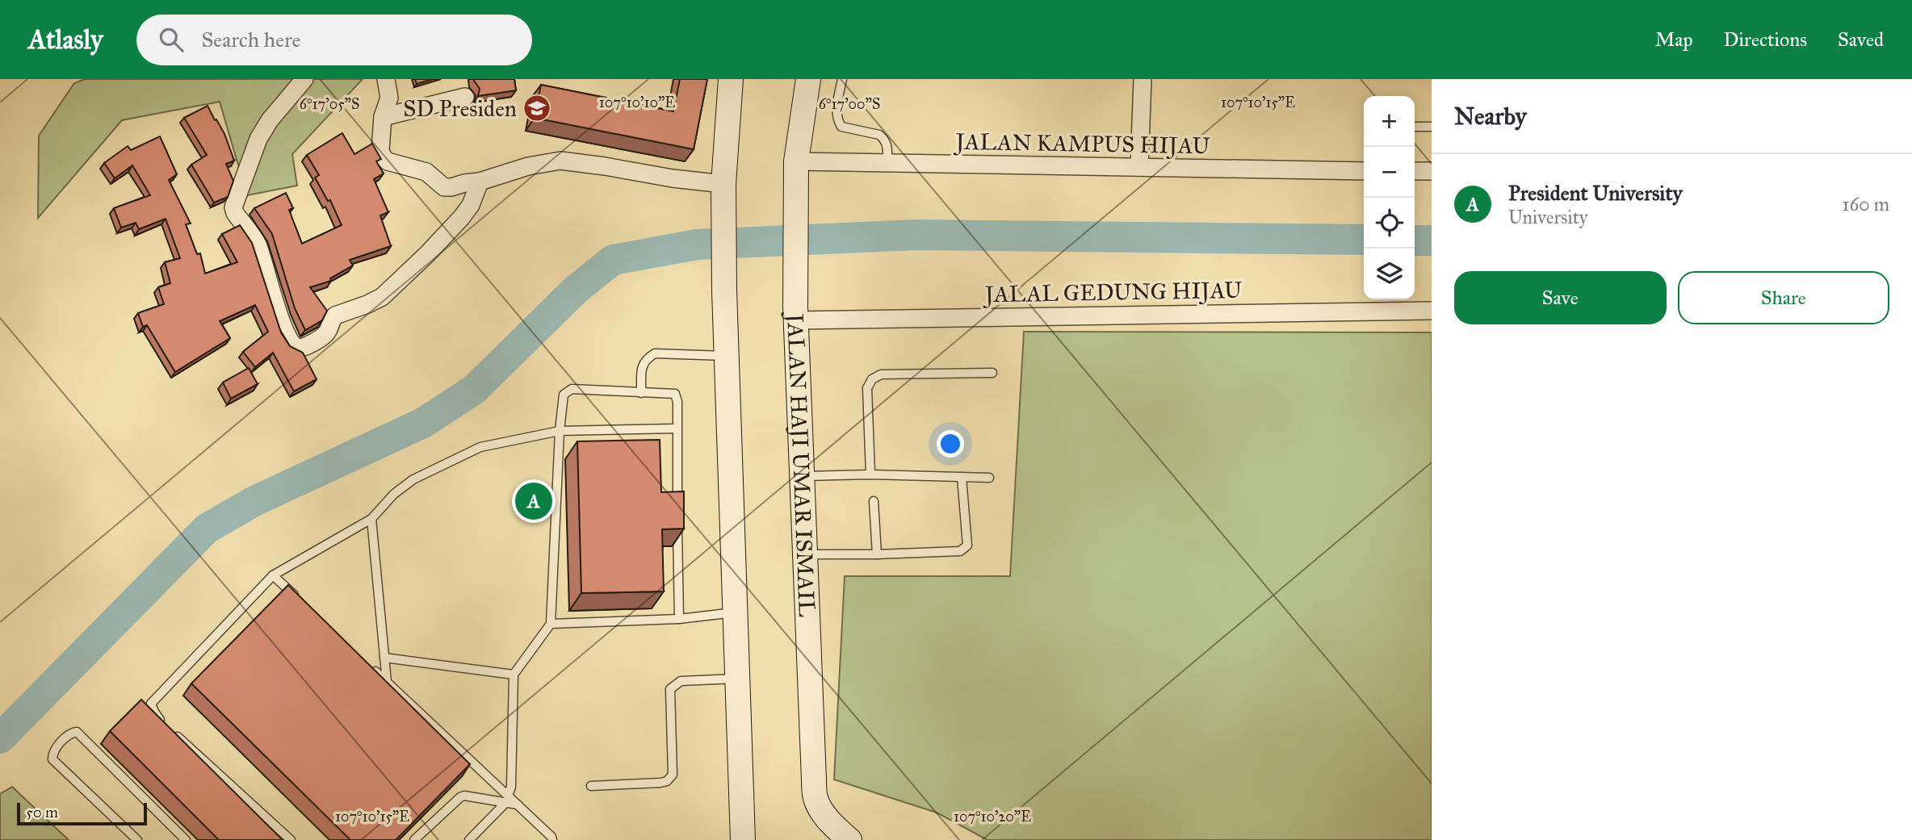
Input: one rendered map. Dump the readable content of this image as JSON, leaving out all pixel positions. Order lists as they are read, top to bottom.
{
  "streets": {
    "main road": ["JALAN HAJI UMAR ISMAIL"],
    "street": ["JALAN KAMPUS HIJAU", "JALAL GEDUNG HIJAU"]
  },
  "crossings": [
    ["JALAN KAMPUS HIJAU", "JALAN HAJI UMAR ISMAIL"],
    ["JALAL GEDUNG HIJAU", "JALAN HAJI UMAR ISMAIL"]
  ],
  "places": {
    "school or university": ["SD Presiden"]
  },
  "scale_bar": "50 m",
  "page": {
    "header": "Atlasly",
    "search": "Search here",
    "nav": ["Map", "Directions", "Saved"],
    "heading": "Nearby",
    "map_buttons": ["+", "−"],
    "list": [
      {
        "mark": "A",
        "name": "President University",
        "note": "University",
        "value": "160 m"
      }
    ],
    "buttons": ["Save", "Share"],
    "pins": "A",
    "scale": "50 m"
  },
  "coordinates": [
    "107°10'10\"E",
    "107°10'15\"E",
    "6°17'05\"S",
    "6°17'00\"S",
    "107°10'20\"E"
  ]
}
